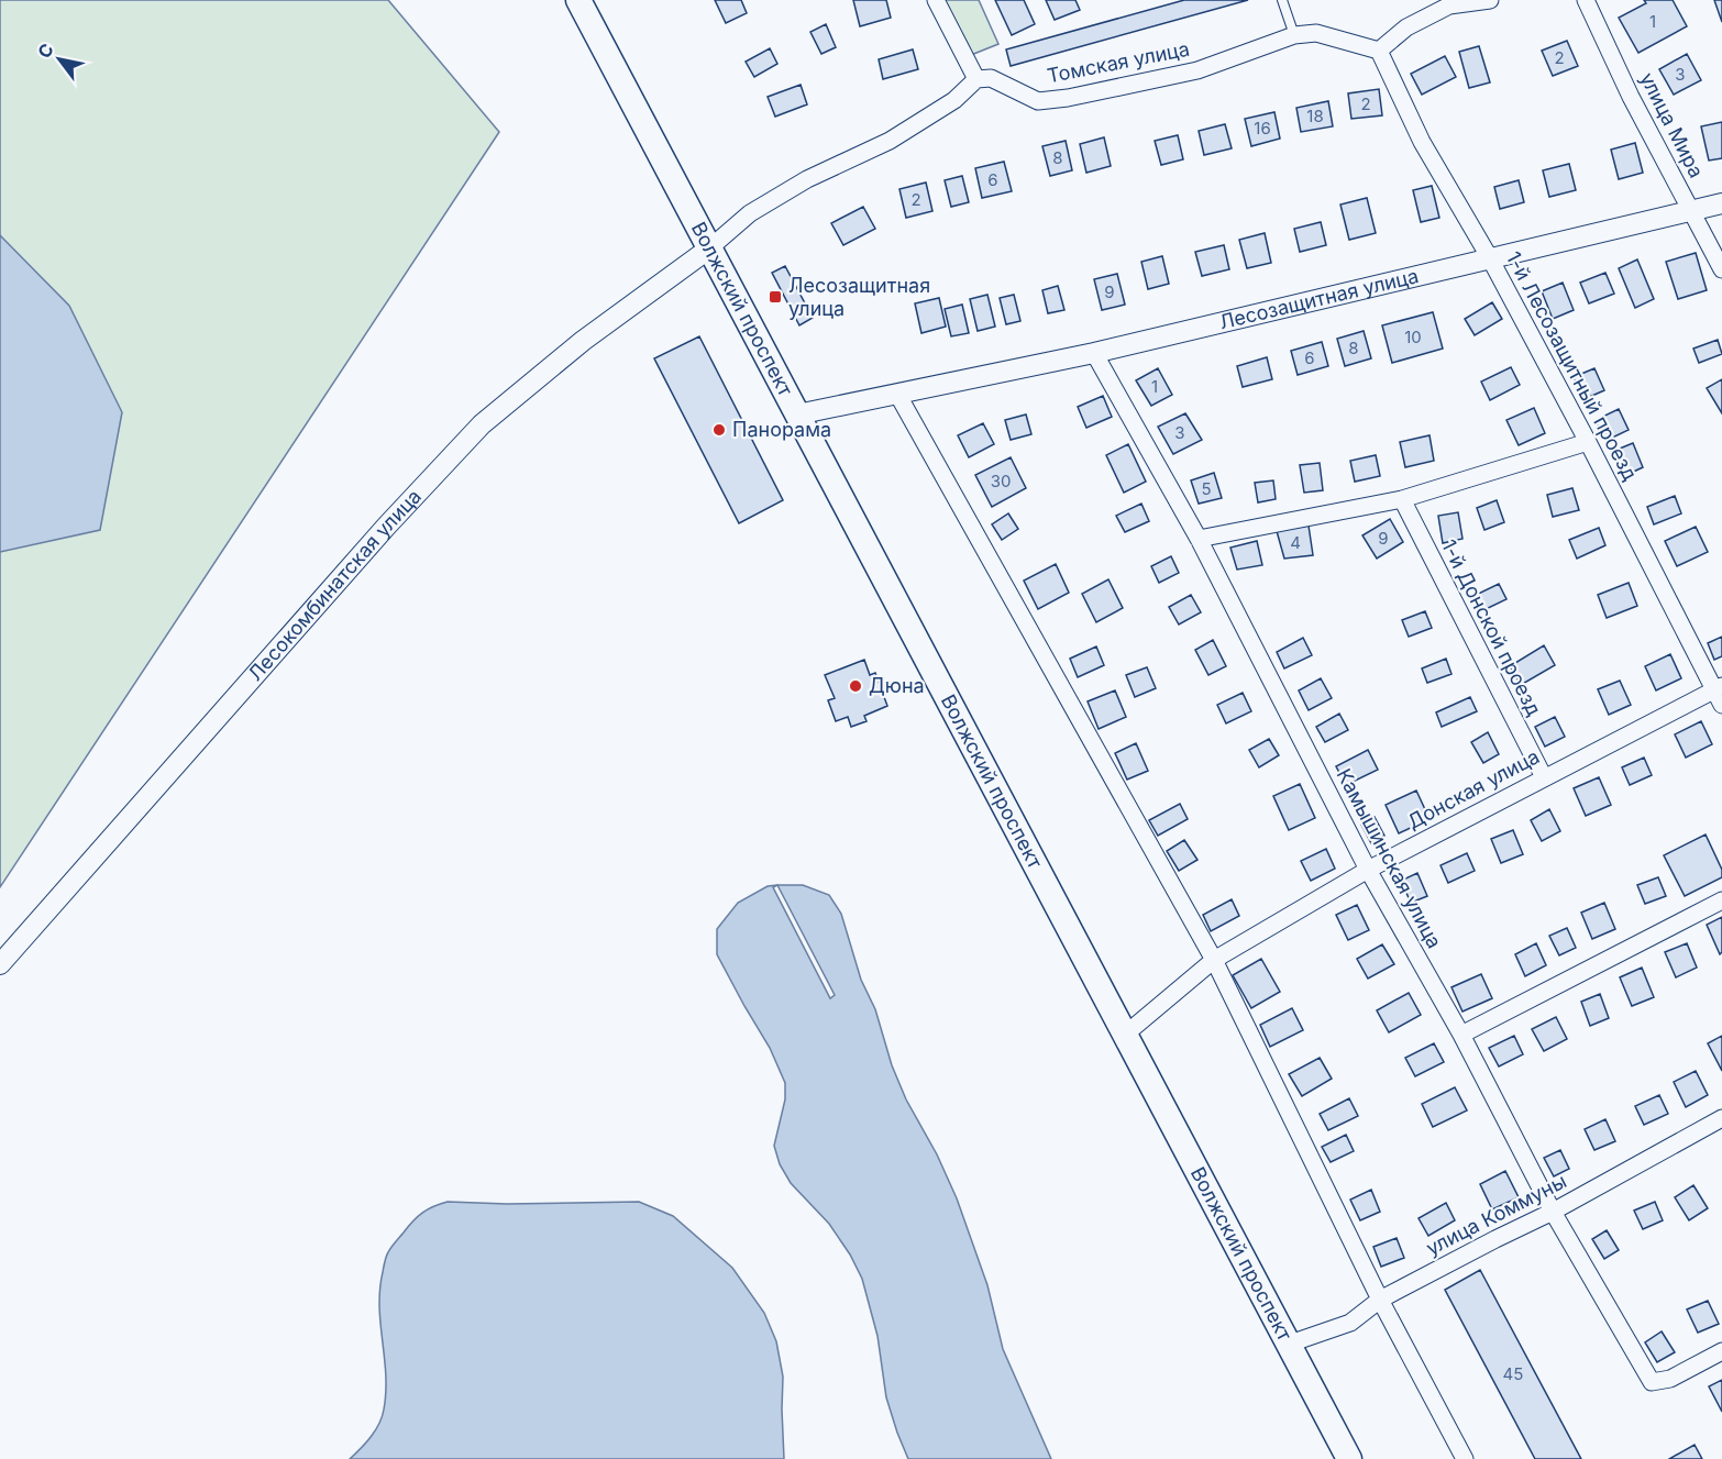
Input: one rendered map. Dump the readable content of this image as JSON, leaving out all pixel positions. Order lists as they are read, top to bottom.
{
  "streets": {
    "main road": ["Волжский проспект"],
    "street": [
      "Томская улица",
      "улица Мира",
      "Лесозащитная улица",
      "1-й Лесозащитный проезд",
      "Лесокомбинатская улица",
      "1-й Донской проезд",
      "Донская улица",
      "Камышинская улица",
      "улица Коммуны"
    ]
  },
  "crossings": [
    ["Томская улица", "1-й Лесозащитный проезд"],
    ["улица Мира", "Лесозащитная улица"],
    ["Лесозащитная улица", "Волжский проспект"],
    ["Лесозащитная улица", "1-й Лесозащитный проезд"],
    ["Лесозащитная улица", "Камышинская улица"],
    ["Волжский проспект", "Лесокомбинатская улица"],
    ["Волжский проспект", "Донская улица"],
    ["Волжский проспект", "улица Коммуны"],
    ["1-й Лесозащитный проезд", "Донская улица"],
    ["1-й Донской проезд", "Донская улица"],
    ["Донская улица", "Камышинская улица"],
    ["Камышинская улица", "улица Коммуны"]
  ],
  "places": {
    "transit": ["Лесозащитная улица"],
    "other": ["Панорама", "Дюна"]
  },
  "house_numbers": [
    "1",
    "2",
    "3",
    "2",
    "18",
    "16",
    "8",
    "6",
    "2",
    "9",
    "10",
    "8",
    "6",
    "1",
    "3",
    "30",
    "5",
    "9",
    "4",
    "45"
  ],
  "north": "top left"
}
